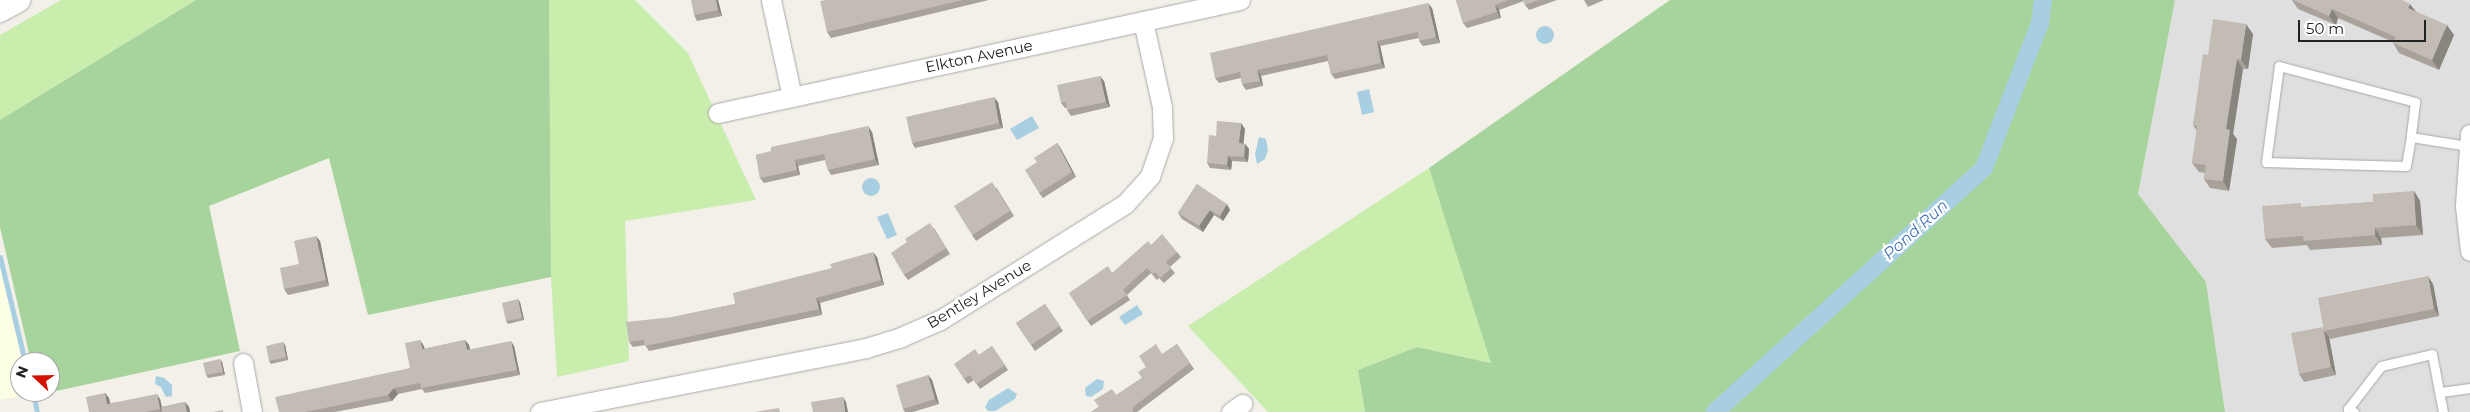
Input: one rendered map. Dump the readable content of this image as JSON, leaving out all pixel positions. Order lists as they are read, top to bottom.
{
  "streets": {
    "street": ["Elkton Avenue", "Bentley Avenue"]
  },
  "crossings": [
    ["Elkton Avenue", "Bentley Avenue"]
  ],
  "water": ["Pond Run"],
  "scale_bar": "50 m",
  "north": "left"
}
